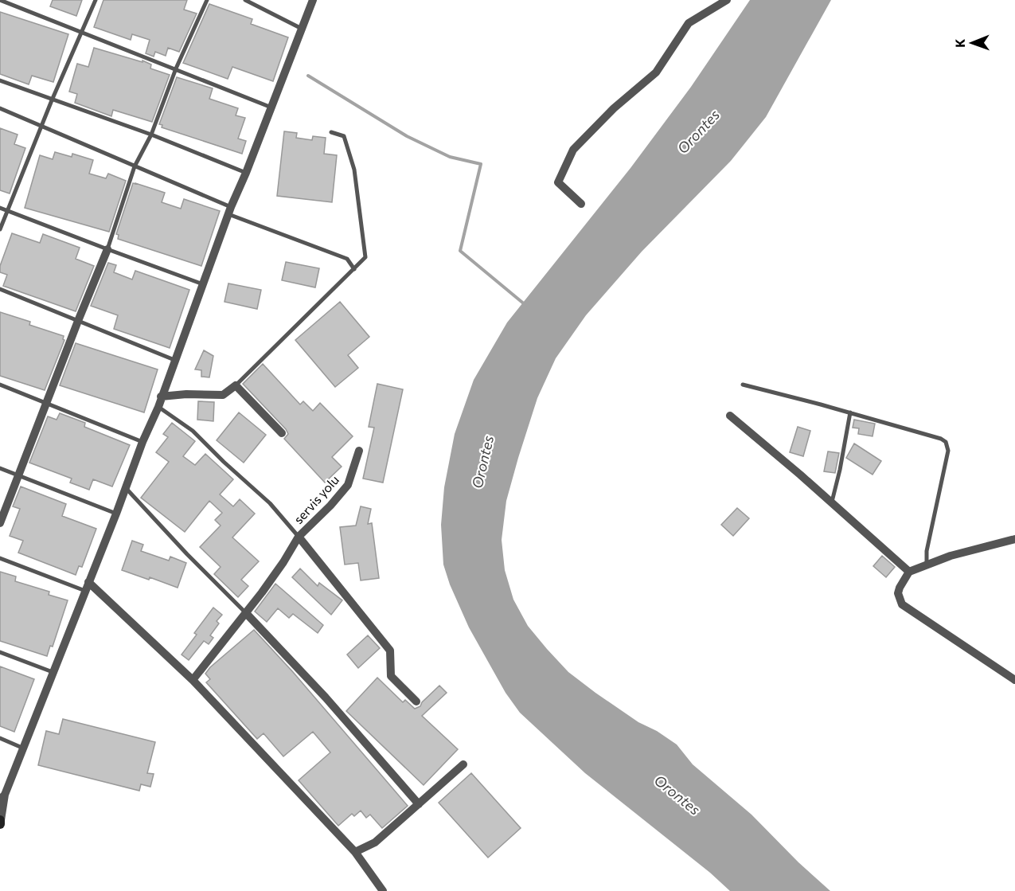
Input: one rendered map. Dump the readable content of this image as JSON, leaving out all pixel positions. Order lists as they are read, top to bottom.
{
  "streets": {
    "street": ["servis yolu"]
  },
  "water": ["Orontes"],
  "north": "left"
}
